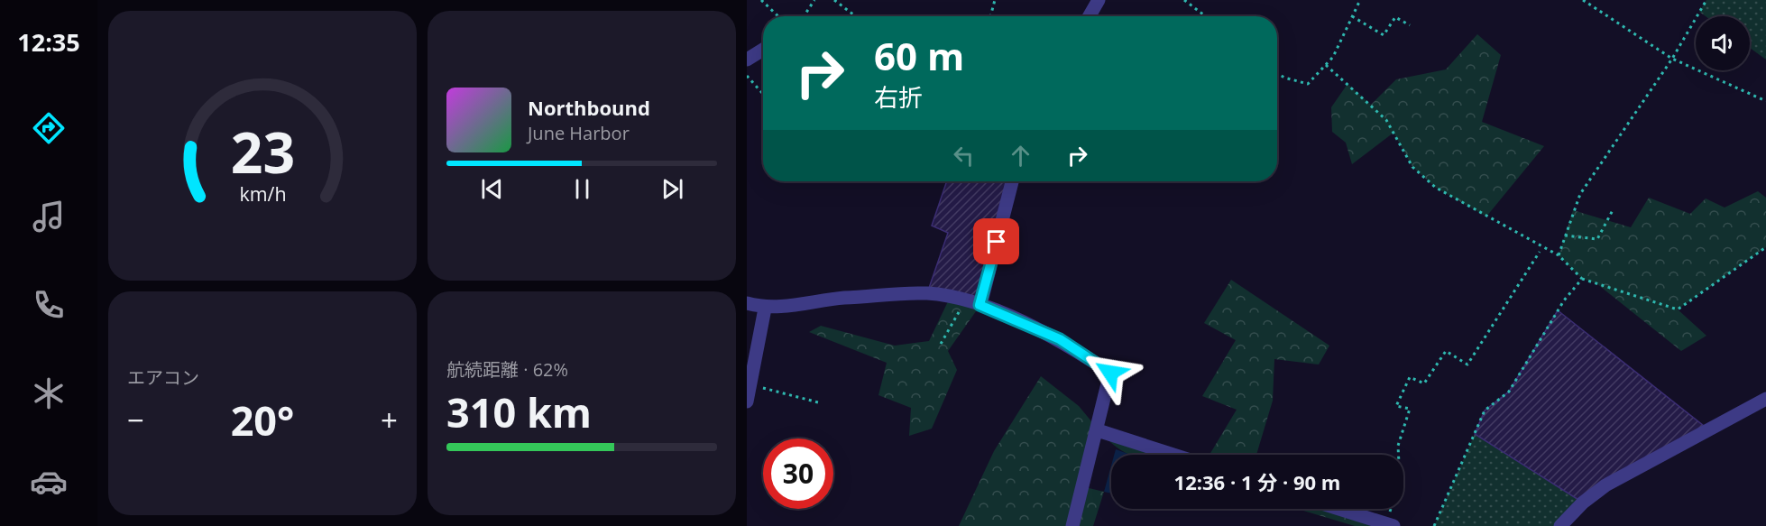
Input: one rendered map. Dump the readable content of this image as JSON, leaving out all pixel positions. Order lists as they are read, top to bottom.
{
  "page": {
    "tabs": "12:35",
    "turn": ["60 m", "右折"],
    "song": ["Northbound", "June Harbor"],
    "tile": [
      "エアコン",
      ["航続距離 · 62%", "310 km"]
    ],
    "heat": ["−", "20°", "+"],
    "limit": "30",
    "trip": "12:36 · 1 分 · 90 m",
    "gauge": ["23", "km/h"]
  }
}
